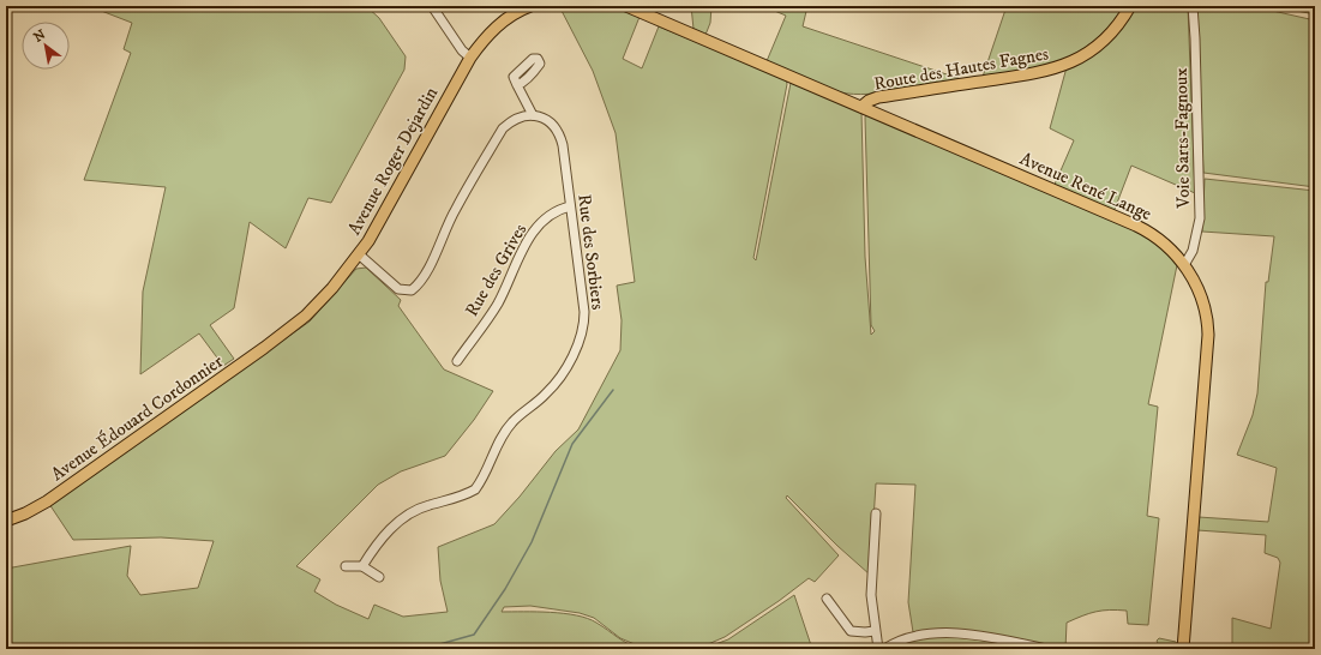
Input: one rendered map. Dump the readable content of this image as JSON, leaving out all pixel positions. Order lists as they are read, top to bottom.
{
  "streets": {
    "main road": [
      "Route des Hautes Fagnes",
      "Avenue Roger Dejardin",
      "Avenue René Lange",
      "Avenue Édouard Cordonnier"
    ],
    "street": ["Voie Sarts-Fagnoux", "Rue des Sorbiers", "Rue des Grives"]
  },
  "crossings": [
    ["Route des Hautes Fagnes", "Avenue René Lange"],
    ["Voie Sarts-Fagnoux", "Avenue René Lange"],
    ["Avenue Roger Dejardin", "Avenue Édouard Cordonnier"],
    ["Rue des Sorbiers", "Rue des Grives"]
  ],
  "north": "top left"
}
